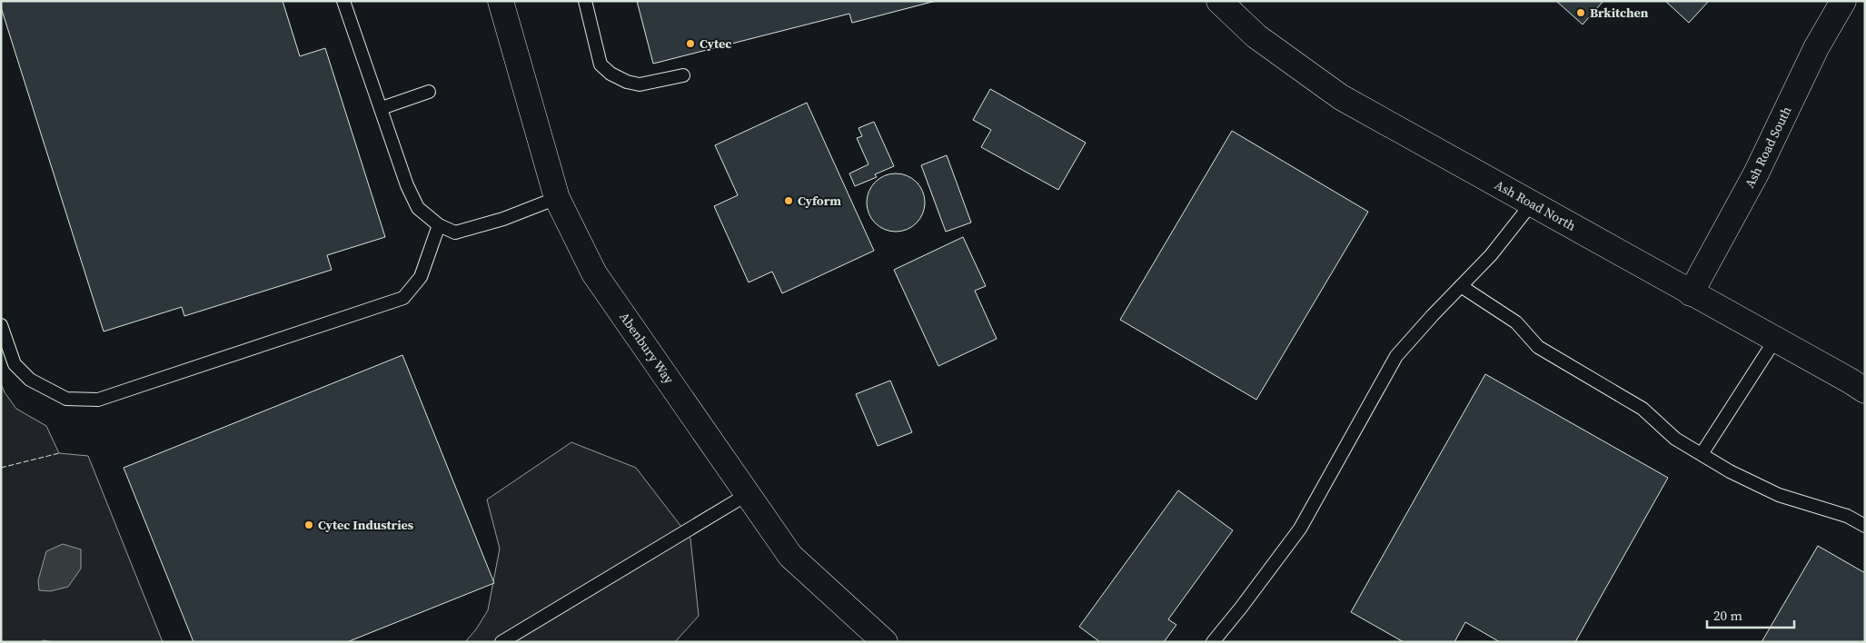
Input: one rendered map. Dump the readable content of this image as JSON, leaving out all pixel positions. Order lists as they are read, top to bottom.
{
  "streets": {
    "street": ["Ash Road South", "Ash Road North", "Abenbury Way"]
  },
  "crossings": [
    ["Ash Road South", "Ash Road North"]
  ],
  "places": [
    "Brkitchen",
    "Cytec",
    "Cyform",
    "Cytec Industries"
  ],
  "scale_bar": "20 m"
}
